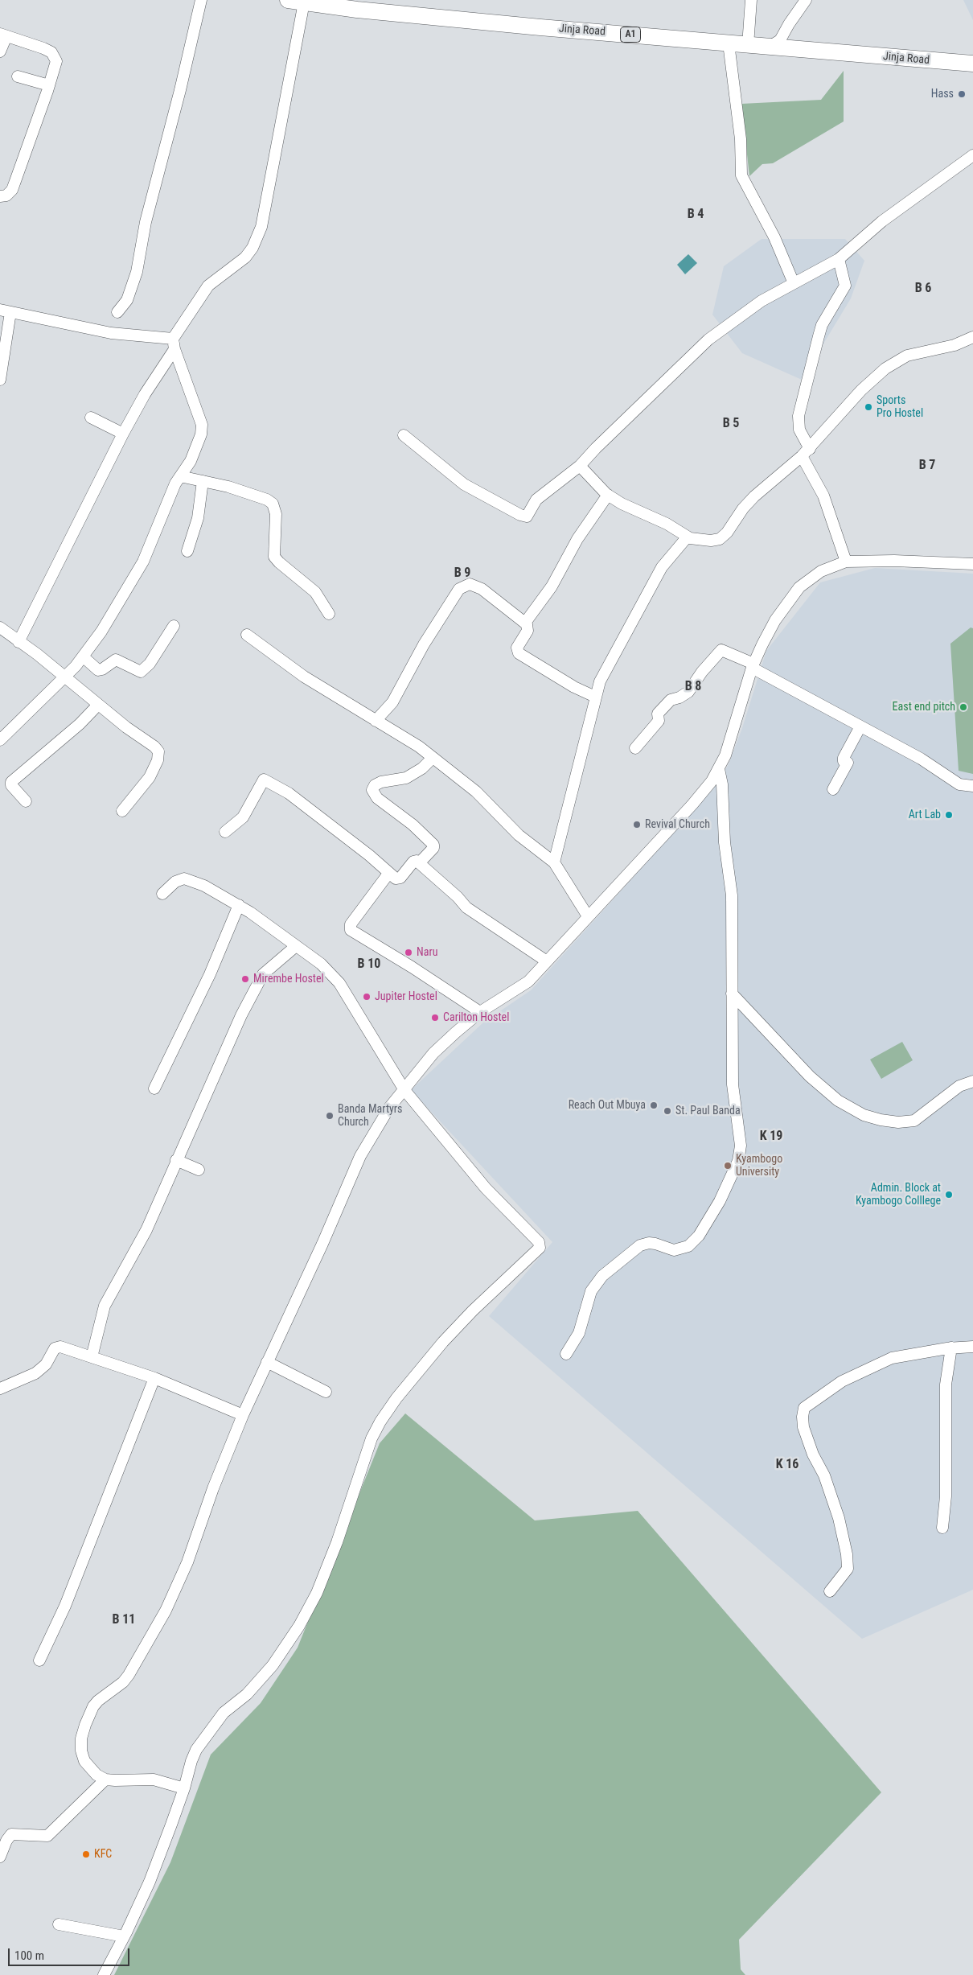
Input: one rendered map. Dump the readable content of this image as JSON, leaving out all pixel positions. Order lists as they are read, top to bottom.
{
  "streets": {
    "highway": ["Jinja Road", "A1"]
  },
  "districts": [
    "B 4",
    "B 6",
    "B 5",
    "B 7",
    "B 9",
    "B 8",
    "B 10",
    "K 19",
    "K 16",
    "B 11"
  ],
  "places": [
    "Hass",
    "Sports Pro Hostel",
    "East end pitch",
    "Art Lab",
    "Revival Church",
    "Naru",
    "Mirembe Hostel",
    "Jupiter Hostel",
    "Carilton Hostel",
    "Reach Out Mbuya",
    "St. Paul Banda",
    "Banda Martyrs Church",
    "Kyambogo University",
    "Admin. Block at Kyambogo Colllege",
    "KFC"
  ],
  "scale_bar": "100 m"
}
